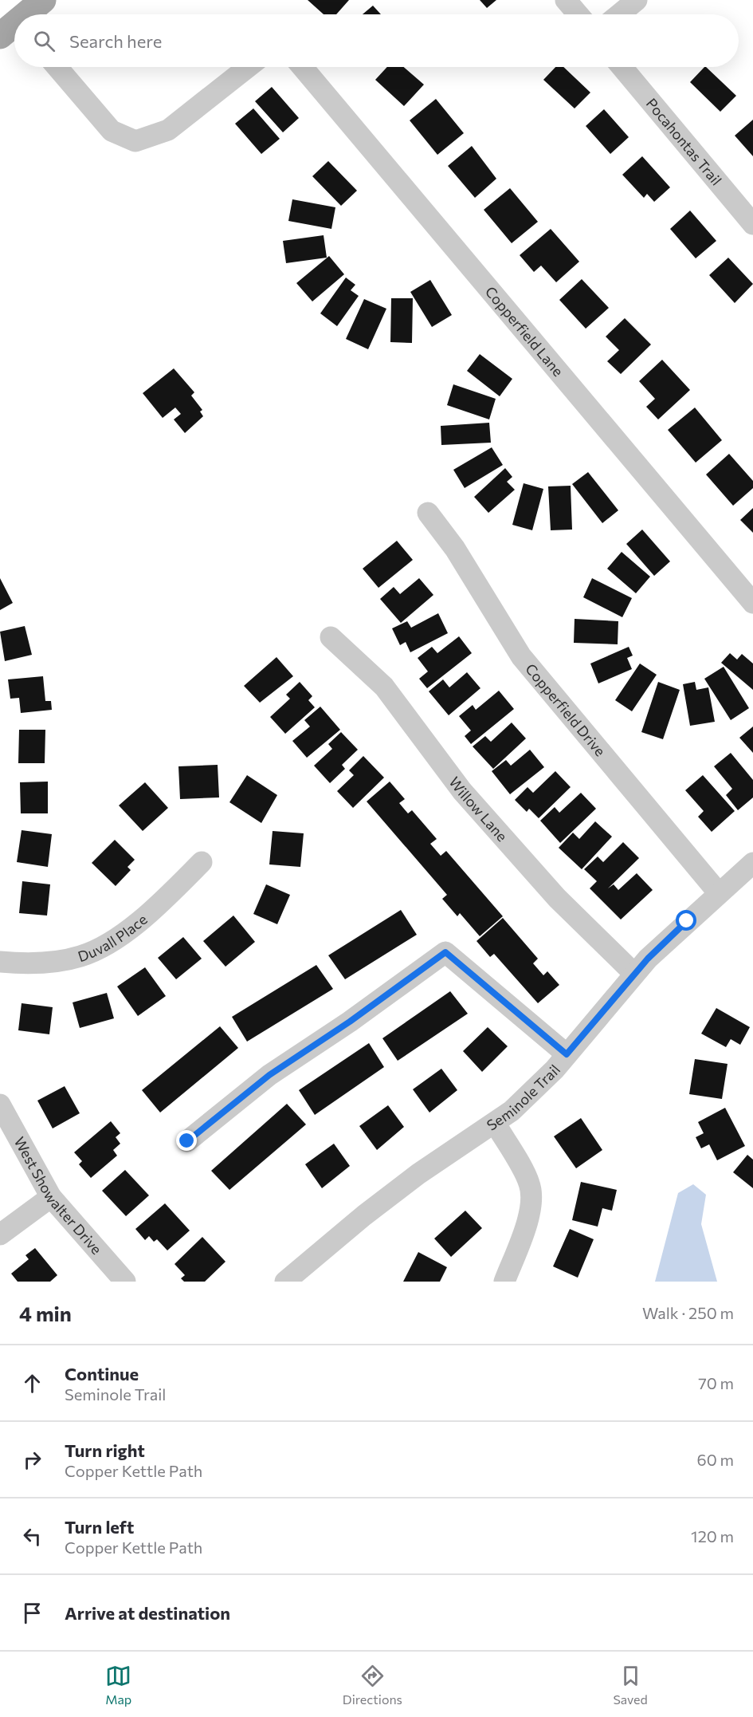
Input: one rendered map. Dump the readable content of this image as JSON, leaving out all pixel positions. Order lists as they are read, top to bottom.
{
  "streets": {
    "street": [
      "Pocahontas Trail",
      "Copperfield Lane",
      "Copperfield Drive",
      "Willow Lane",
      "Duvall Place",
      "Seminole Trail",
      "West Showalter Drive"
    ]
  },
  "crossings": [
    ["Copperfield Drive", "Seminole Trail"],
    ["Willow Lane", "Seminole Trail"]
  ],
  "page": {
    "search": "Search here",
    "heading": ["4 min", "Walk · 250 m"],
    "list": [
      ["Continue", "Seminole Trail", "70 m"],
      ["Turn right", "Copper Kettle Path", "60 m"],
      ["Turn left", "Copper Kettle Path", "120 m"],
      "Arrive at destination"
    ],
    "nav": ["Map", "Directions", "Saved"]
  }
}
